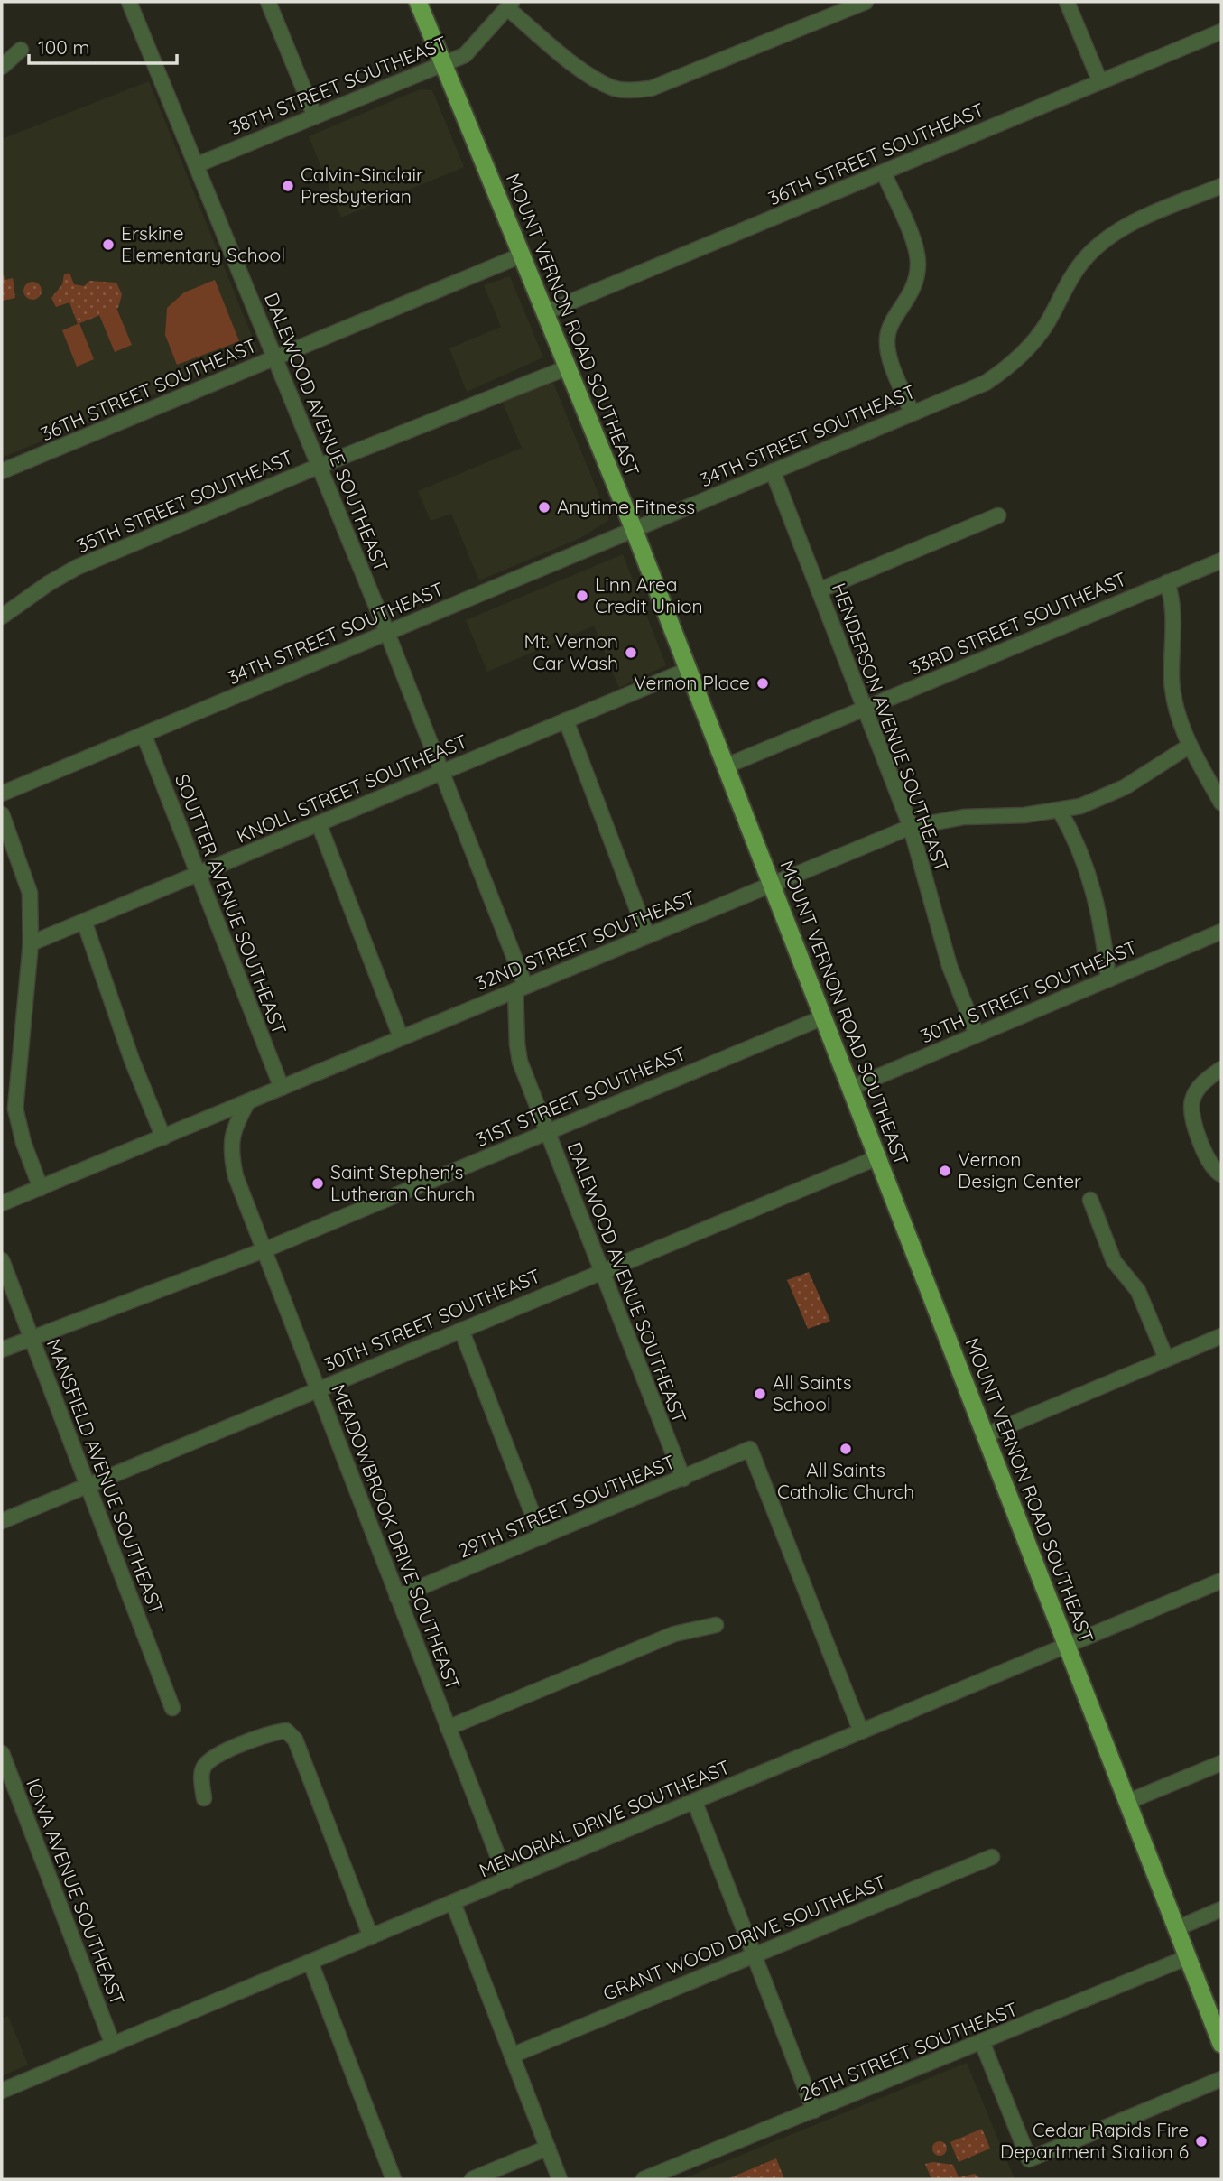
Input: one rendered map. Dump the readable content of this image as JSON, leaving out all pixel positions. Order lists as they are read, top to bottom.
{
  "streets": {
    "main road": ["MOUNT VERNON ROAD SOUTHEAST"],
    "street": [
      "38TH STREET SOUTHEAST",
      "36TH STREET SOUTHEAST",
      "DALEWOOD AVENUE SOUTHEAST",
      "34TH STREET SOUTHEAST",
      "35TH STREET SOUTHEAST",
      "33RD STREET SOUTHEAST",
      "HENDERSON AVENUE SOUTHEAST",
      "KNOLL STREET SOUTHEAST",
      "SOUTTER AVENUE SOUTHEAST",
      "32ND STREET SOUTHEAST",
      "30TH STREET SOUTHEAST",
      "31ST STREET SOUTHEAST",
      "MANSFIELD AVENUE SOUTHEAST",
      "29TH STREET SOUTHEAST",
      "MEADOWBROOK DRIVE SOUTHEAST",
      "MEMORIAL DRIVE SOUTHEAST",
      "IOWA AVENUE SOUTHEAST",
      "GRANT WOOD DRIVE SOUTHEAST",
      "26TH STREET SOUTHEAST"
    ]
  },
  "crossings": [
    ["38TH STREET SOUTHEAST", "MOUNT VERNON ROAD SOUTHEAST"],
    ["38TH STREET SOUTHEAST", "DALEWOOD AVENUE SOUTHEAST"],
    ["36TH STREET SOUTHEAST", "MOUNT VERNON ROAD SOUTHEAST"],
    ["36TH STREET SOUTHEAST", "DALEWOOD AVENUE SOUTHEAST"],
    ["MOUNT VERNON ROAD SOUTHEAST", "34TH STREET SOUTHEAST"],
    ["MOUNT VERNON ROAD SOUTHEAST", "35TH STREET SOUTHEAST"],
    ["MOUNT VERNON ROAD SOUTHEAST", "33RD STREET SOUTHEAST"],
    ["MOUNT VERNON ROAD SOUTHEAST", "KNOLL STREET SOUTHEAST"],
    ["MOUNT VERNON ROAD SOUTHEAST", "32ND STREET SOUTHEAST"],
    ["MOUNT VERNON ROAD SOUTHEAST", "30TH STREET SOUTHEAST"],
    ["MOUNT VERNON ROAD SOUTHEAST", "31ST STREET SOUTHEAST"],
    ["MOUNT VERNON ROAD SOUTHEAST", "MEMORIAL DRIVE SOUTHEAST"],
    ["MOUNT VERNON ROAD SOUTHEAST", "26TH STREET SOUTHEAST"],
    ["DALEWOOD AVENUE SOUTHEAST", "34TH STREET SOUTHEAST"],
    ["DALEWOOD AVENUE SOUTHEAST", "35TH STREET SOUTHEAST"],
    ["DALEWOOD AVENUE SOUTHEAST", "KNOLL STREET SOUTHEAST"],
    ["DALEWOOD AVENUE SOUTHEAST", "32ND STREET SOUTHEAST"],
    ["DALEWOOD AVENUE SOUTHEAST", "30TH STREET SOUTHEAST"],
    ["DALEWOOD AVENUE SOUTHEAST", "31ST STREET SOUTHEAST"],
    ["DALEWOOD AVENUE SOUTHEAST", "29TH STREET SOUTHEAST"],
    ["34TH STREET SOUTHEAST", "HENDERSON AVENUE SOUTHEAST"],
    ["34TH STREET SOUTHEAST", "SOUTTER AVENUE SOUTHEAST"],
    ["33RD STREET SOUTHEAST", "HENDERSON AVENUE SOUTHEAST"],
    ["HENDERSON AVENUE SOUTHEAST", "32ND STREET SOUTHEAST"],
    ["HENDERSON AVENUE SOUTHEAST", "30TH STREET SOUTHEAST"],
    ["KNOLL STREET SOUTHEAST", "SOUTTER AVENUE SOUTHEAST"],
    ["SOUTTER AVENUE SOUTHEAST", "32ND STREET SOUTHEAST"],
    ["32ND STREET SOUTHEAST", "MEADOWBROOK DRIVE SOUTHEAST"],
    ["30TH STREET SOUTHEAST", "MANSFIELD AVENUE SOUTHEAST"],
    ["30TH STREET SOUTHEAST", "MEADOWBROOK DRIVE SOUTHEAST"],
    ["31ST STREET SOUTHEAST", "MANSFIELD AVENUE SOUTHEAST"],
    ["31ST STREET SOUTHEAST", "MEADOWBROOK DRIVE SOUTHEAST"],
    ["29TH STREET SOUTHEAST", "MEADOWBROOK DRIVE SOUTHEAST"],
    ["29TH STREET SOUTHEAST", "MEMORIAL DRIVE SOUTHEAST"],
    ["MEADOWBROOK DRIVE SOUTHEAST", "MEMORIAL DRIVE SOUTHEAST"],
    ["MEMORIAL DRIVE SOUTHEAST", "IOWA AVENUE SOUTHEAST"]
  ],
  "places": [
    "Calvin-Sinclair Presbyterian",
    "Erskine Elementary School",
    "Anytime Fitness",
    "Linn Area Credit Union",
    "Mt. Vernon Car Wash",
    "Vernon Place",
    "Vernon Design Center",
    "Saint Stephen's Lutheran Church",
    "All Saints School",
    "All Saints Catholic Church",
    "Cedar Rapids Fire Department Station 6"
  ],
  "scale_bar": "100 m"
}
